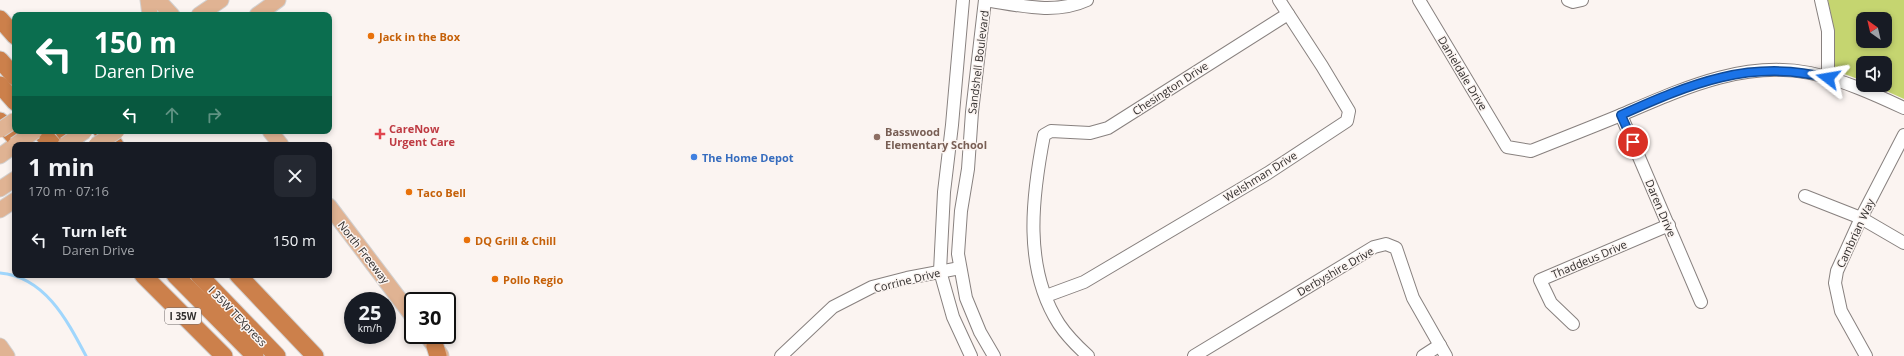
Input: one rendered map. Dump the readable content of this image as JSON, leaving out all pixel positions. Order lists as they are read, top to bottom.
{
  "streets": {
    "highway": ["I 35W", "I 35W TEXpress"],
    "main road": ["North Freeway"],
    "street": [
      "Sandshell Boulevard",
      "Danieldale Drive",
      "Chesington Drive",
      "Welshman Drive",
      "Daren Drive",
      "Cambrian Way",
      "Thaddeus Drive",
      "Derbyshire Drive",
      "Corrine Drive"
    ]
  },
  "crossings": [
    ["Sandshell Boulevard", "Corrine Drive"],
    ["Danieldale Drive", "Daren Drive"],
    ["Chesington Drive", "Welshman Drive"],
    ["Daren Drive", "Thaddeus Drive"]
  ],
  "places": {
    "other": [
      "Jack in the Box",
      "Basswood Elementary School",
      "The Home Depot",
      "Taco Bell",
      "DQ Grill & Chill",
      "Pollo Regio"
    ],
    "health": ["CareNow Urgent Care"]
  },
  "north": "top left",
  "page": {
    "turn": ["150 m", "Daren Drive"],
    "heading": ["1 min", "170 m · 07:16"],
    "list": [
      {
        "name": "Turn left",
        "note": "Daren Drive",
        "value": "150 m"
      }
    ],
    "speed": "25 km/h",
    "limit": "30"
  }
}
